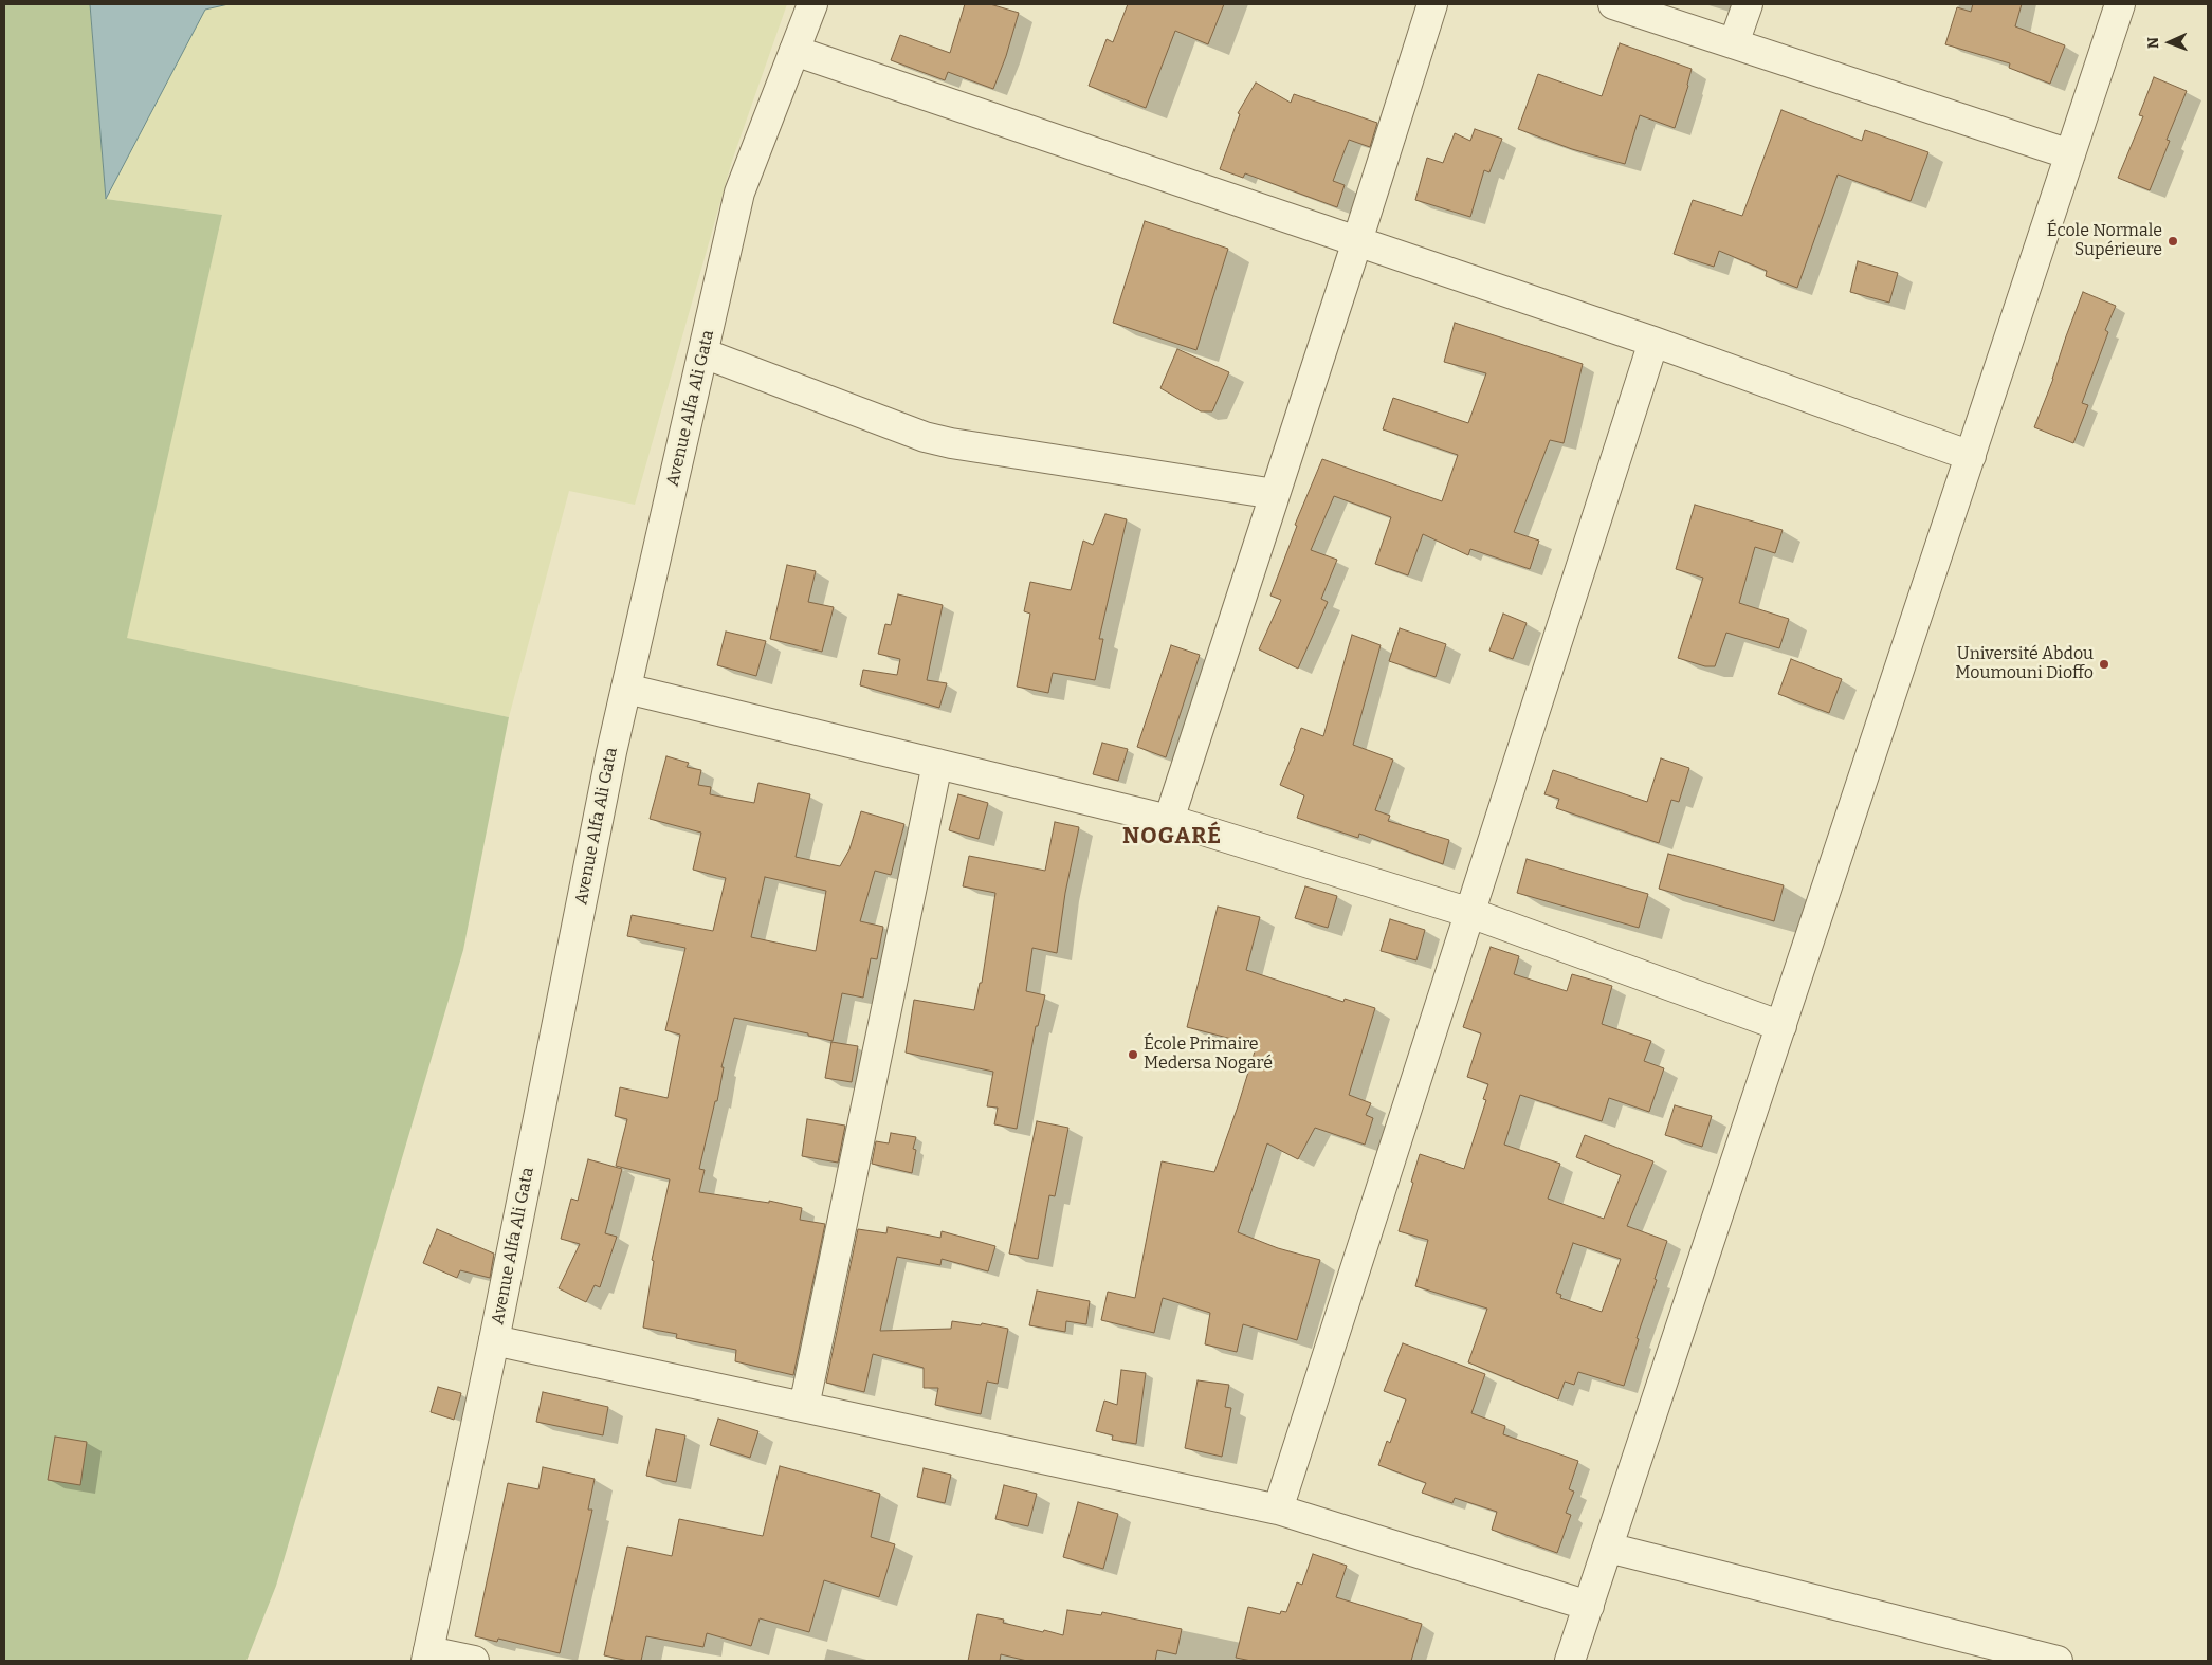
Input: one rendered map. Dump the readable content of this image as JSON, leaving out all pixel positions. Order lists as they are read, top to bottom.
{
  "streets": {
    "street": ["Avenue Alfa Ali Gata"]
  },
  "districts": ["NOGARÉ"],
  "places": ["École Normale Supérieure", "Université Abdou Moumouni Dioffo", "École Primaire Medersa Nogaré"],
  "north": "left"
}
